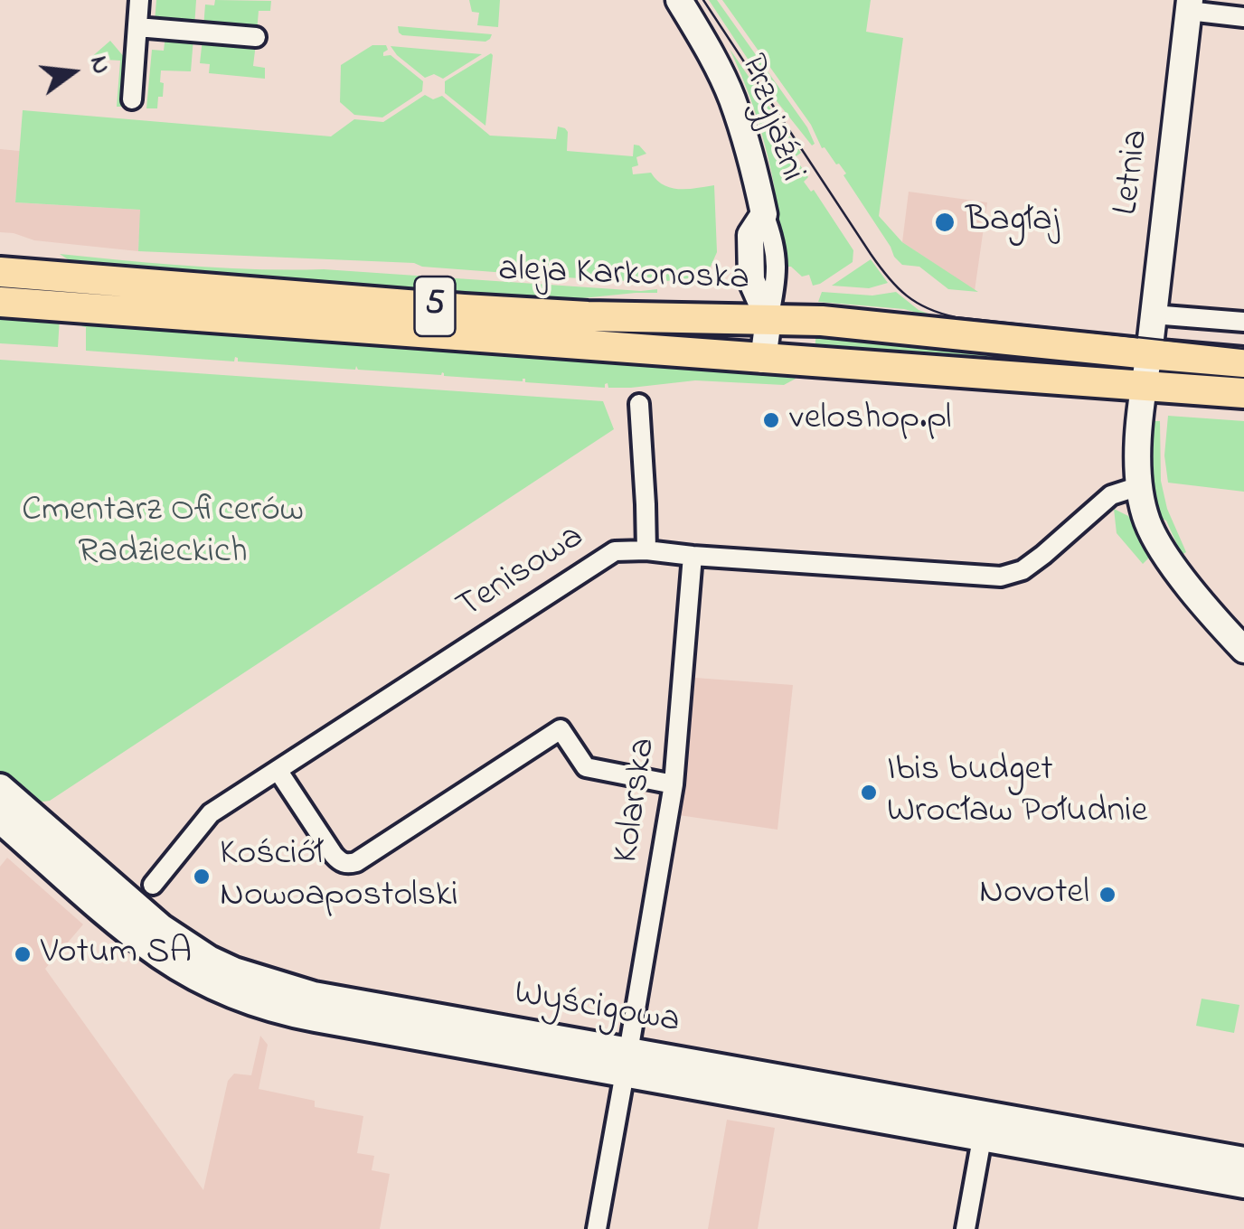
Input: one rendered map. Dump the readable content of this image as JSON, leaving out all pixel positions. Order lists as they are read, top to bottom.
{
  "streets": {
    "main road": ["aleja Karkonoska", "5", "Wyścigowa"],
    "street": [
      "Przyjaźni",
      "Letnia",
      "Tenisowa",
      "Kolarska"
    ]
  },
  "crossings": [
    ["Przyjaźni", "aleja Karkonoska"],
    ["Letnia", "aleja Karkonoska"],
    ["Letnia", "Tenisowa"],
    ["Tenisowa", "Kolarska"],
    ["Kolarska", "Wyścigowa"]
  ],
  "parks": ["Cmentarz Oficerów Radzieckich"],
  "places": [
    "Bagłaj",
    "veloshop.pl",
    "Ibis budget Wrocław Południe",
    "Kościół Nowoapostolski",
    "Novotel",
    "Votum SA"
  ],
  "north": "right"
}
